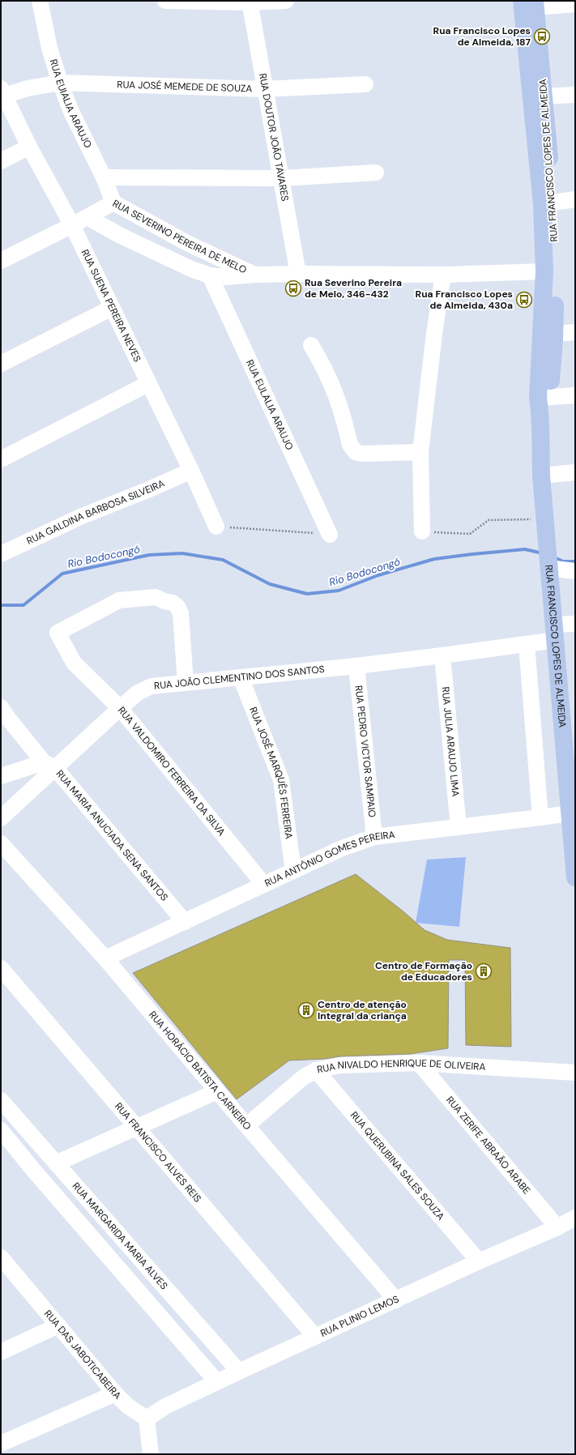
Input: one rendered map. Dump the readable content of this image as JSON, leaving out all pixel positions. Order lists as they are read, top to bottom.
{
  "streets": {
    "main road": ["RUA FRANCISCO LOPES DE ALMEIDA"],
    "street": [
      "RUA JOSÉ MEMEDE DE SOUZA",
      "RUA EUIALIA ARAUJO",
      "RUA DOUTOR JOÃO TAVARES",
      "RUA SEVERINO PEREIRA DE MELO",
      "RUA SUENA PEREIRA NEVES",
      "RUA EULALIA ARAUJO",
      "RUA GALDINA BARBOSA SILVEIRA",
      "RUA JOÃO CLEMENTINO DOS SANTOS",
      "RUA JULIA ARAUJO LIMA",
      "RUA PEDRO VICTOR SAMPAIO",
      "RUA VALDOMIRO FERREIRA DA SILVA",
      "RUA JOSÉ MARQUÊS FERREIRA",
      "RUA MARIA ANUCIADA SENA SANTOS",
      "RUA ANTÔNIO GOMES PEREIRA",
      "RUA NIVALDO HENRIQUE DE OLIVEIRA",
      "RUA HORÁCIO BATISTA CARNEIRO",
      "RUA ZERIFE ABRAÃO ARABE",
      "RUA FRANCISCO ALVES REIS",
      "RUA QUERUBINA SALES SOUZA",
      "RUA MARGARIDA MARIA ALVES",
      "RUA PLINIO LEMOS",
      "RUA DAS JABOTICABEIRA"
    ]
  },
  "crossings": [
    ["RUA JOSÉ MEMEDE DE SOUZA", "RUA EUIALIA ARAUJO"],
    ["RUA JOSÉ MEMEDE DE SOUZA", "RUA DOUTOR JOÃO TAVARES"],
    ["RUA JOSÉ MEMEDE DE SOUZA", "RUA SUENA PEREIRA NEVES"],
    ["RUA EUIALIA ARAUJO", "RUA SEVERINO PEREIRA DE MELO"],
    ["RUA DOUTOR JOÃO TAVARES", "RUA SEVERINO PEREIRA DE MELO"],
    ["RUA FRANCISCO LOPES DE ALMEIDA", "RUA SEVERINO PEREIRA DE MELO"],
    ["RUA FRANCISCO LOPES DE ALMEIDA", "RUA JOÃO CLEMENTINO DOS SANTOS"],
    ["RUA FRANCISCO LOPES DE ALMEIDA", "RUA ANTÔNIO GOMES PEREIRA"],
    ["RUA SEVERINO PEREIRA DE MELO", "RUA SUENA PEREIRA NEVES"],
    ["RUA SEVERINO PEREIRA DE MELO", "RUA EULALIA ARAUJO"],
    ["RUA SUENA PEREIRA NEVES", "RUA GALDINA BARBOSA SILVEIRA"],
    ["RUA JOÃO CLEMENTINO DOS SANTOS", "RUA JULIA ARAUJO LIMA"],
    ["RUA JOÃO CLEMENTINO DOS SANTOS", "RUA PEDRO VICTOR SAMPAIO"],
    ["RUA JOÃO CLEMENTINO DOS SANTOS", "RUA VALDOMIRO FERREIRA DA SILVA"],
    ["RUA JOÃO CLEMENTINO DOS SANTOS", "RUA JOSÉ MARQUÊS FERREIRA"],
    ["RUA JOÃO CLEMENTINO DOS SANTOS", "RUA MARIA ANUCIADA SENA SANTOS"],
    ["RUA JULIA ARAUJO LIMA", "RUA ANTÔNIO GOMES PEREIRA"],
    ["RUA PEDRO VICTOR SAMPAIO", "RUA ANTÔNIO GOMES PEREIRA"],
    ["RUA VALDOMIRO FERREIRA DA SILVA", "RUA ANTÔNIO GOMES PEREIRA"],
    ["RUA JOSÉ MARQUÊS FERREIRA", "RUA ANTÔNIO GOMES PEREIRA"],
    ["RUA MARIA ANUCIADA SENA SANTOS", "RUA ANTÔNIO GOMES PEREIRA"],
    ["RUA ANTÔNIO GOMES PEREIRA", "RUA HORÁCIO BATISTA CARNEIRO"],
    ["RUA NIVALDO HENRIQUE DE OLIVEIRA", "RUA HORÁCIO BATISTA CARNEIRO"],
    ["RUA NIVALDO HENRIQUE DE OLIVEIRA", "RUA ZERIFE ABRAÃO ARABE"],
    ["RUA NIVALDO HENRIQUE DE OLIVEIRA", "RUA QUERUBINA SALES SOUZA"],
    ["RUA HORÁCIO BATISTA CARNEIRO", "RUA PLINIO LEMOS"],
    ["RUA ZERIFE ABRAÃO ARABE", "RUA PLINIO LEMOS"],
    ["RUA FRANCISCO ALVES REIS", "RUA PLINIO LEMOS"],
    ["RUA QUERUBINA SALES SOUZA", "RUA PLINIO LEMOS"],
    ["RUA MARGARIDA MARIA ALVES", "RUA PLINIO LEMOS"],
    ["RUA PLINIO LEMOS", "RUA DAS JABOTICABEIRA"]
  ],
  "water": ["Rio Bodocongó"],
  "places": {
    "bus stop": ["Rua Francisco Lopes de Almeida, 187", "Rua Severino Pereira de Melo, 346-432", "Rua Francisco Lopes de Almeida, 430a"],
    "building": ["Centro de Formação de Educadores", "Centro de atenção Integral da criança"]
  }
}
